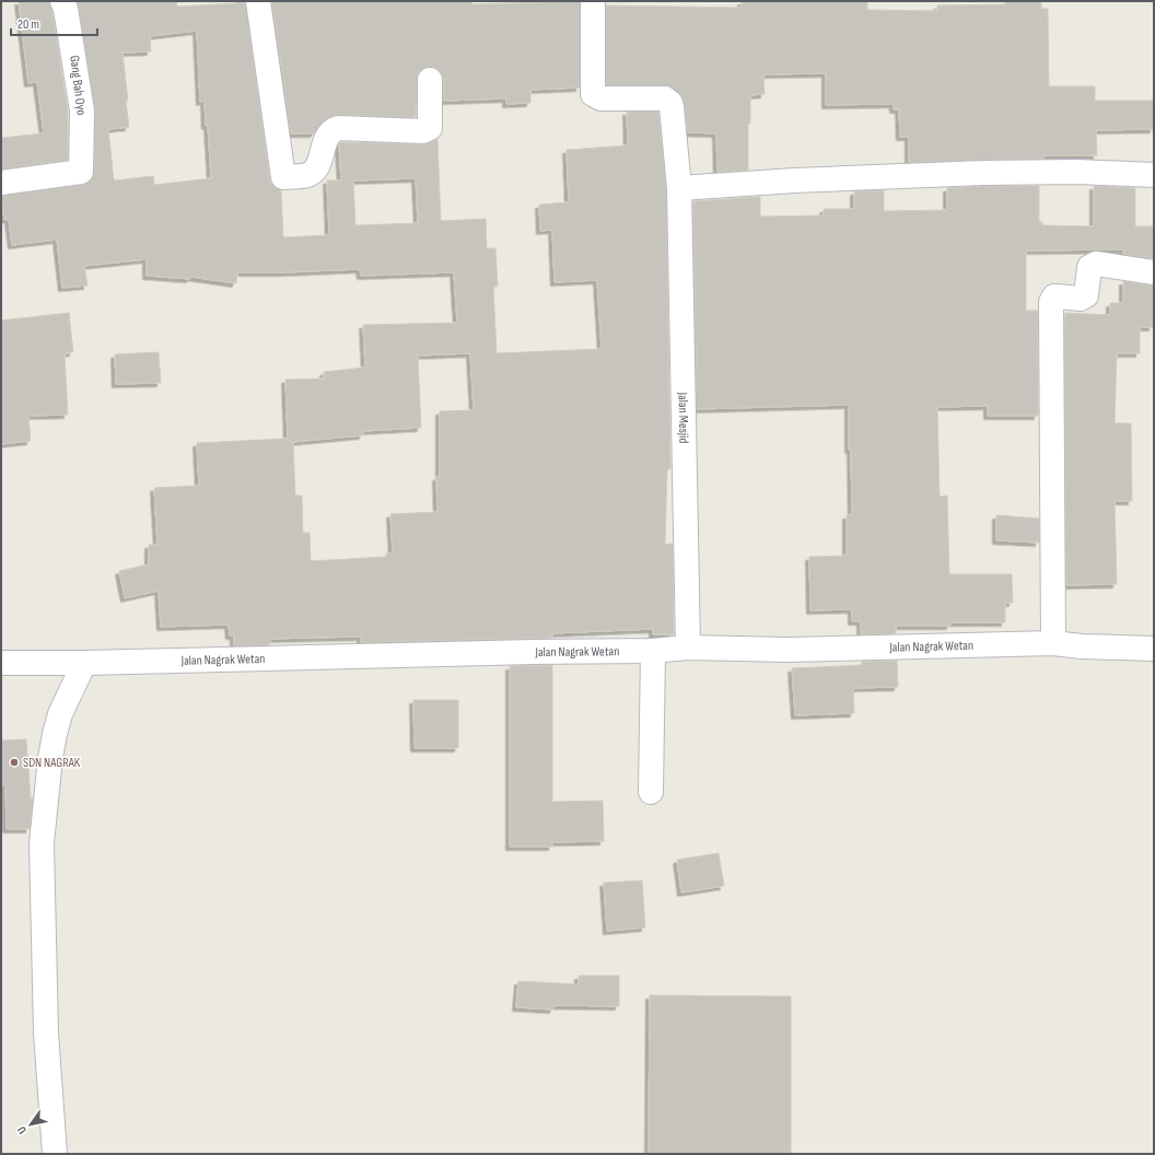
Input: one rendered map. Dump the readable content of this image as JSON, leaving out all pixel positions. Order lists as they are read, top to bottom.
{
  "streets": {
    "street": ["Gang Bah Oyo", "Jalan Mesjid", "Jalan Nagrak Wetan"]
  },
  "crossings": [
    ["Jalan Mesjid", "Jalan Nagrak Wetan"]
  ],
  "places": ["SDN NAGRAK"],
  "scale_bar": "20 m",
  "north": "bottom left"
}
